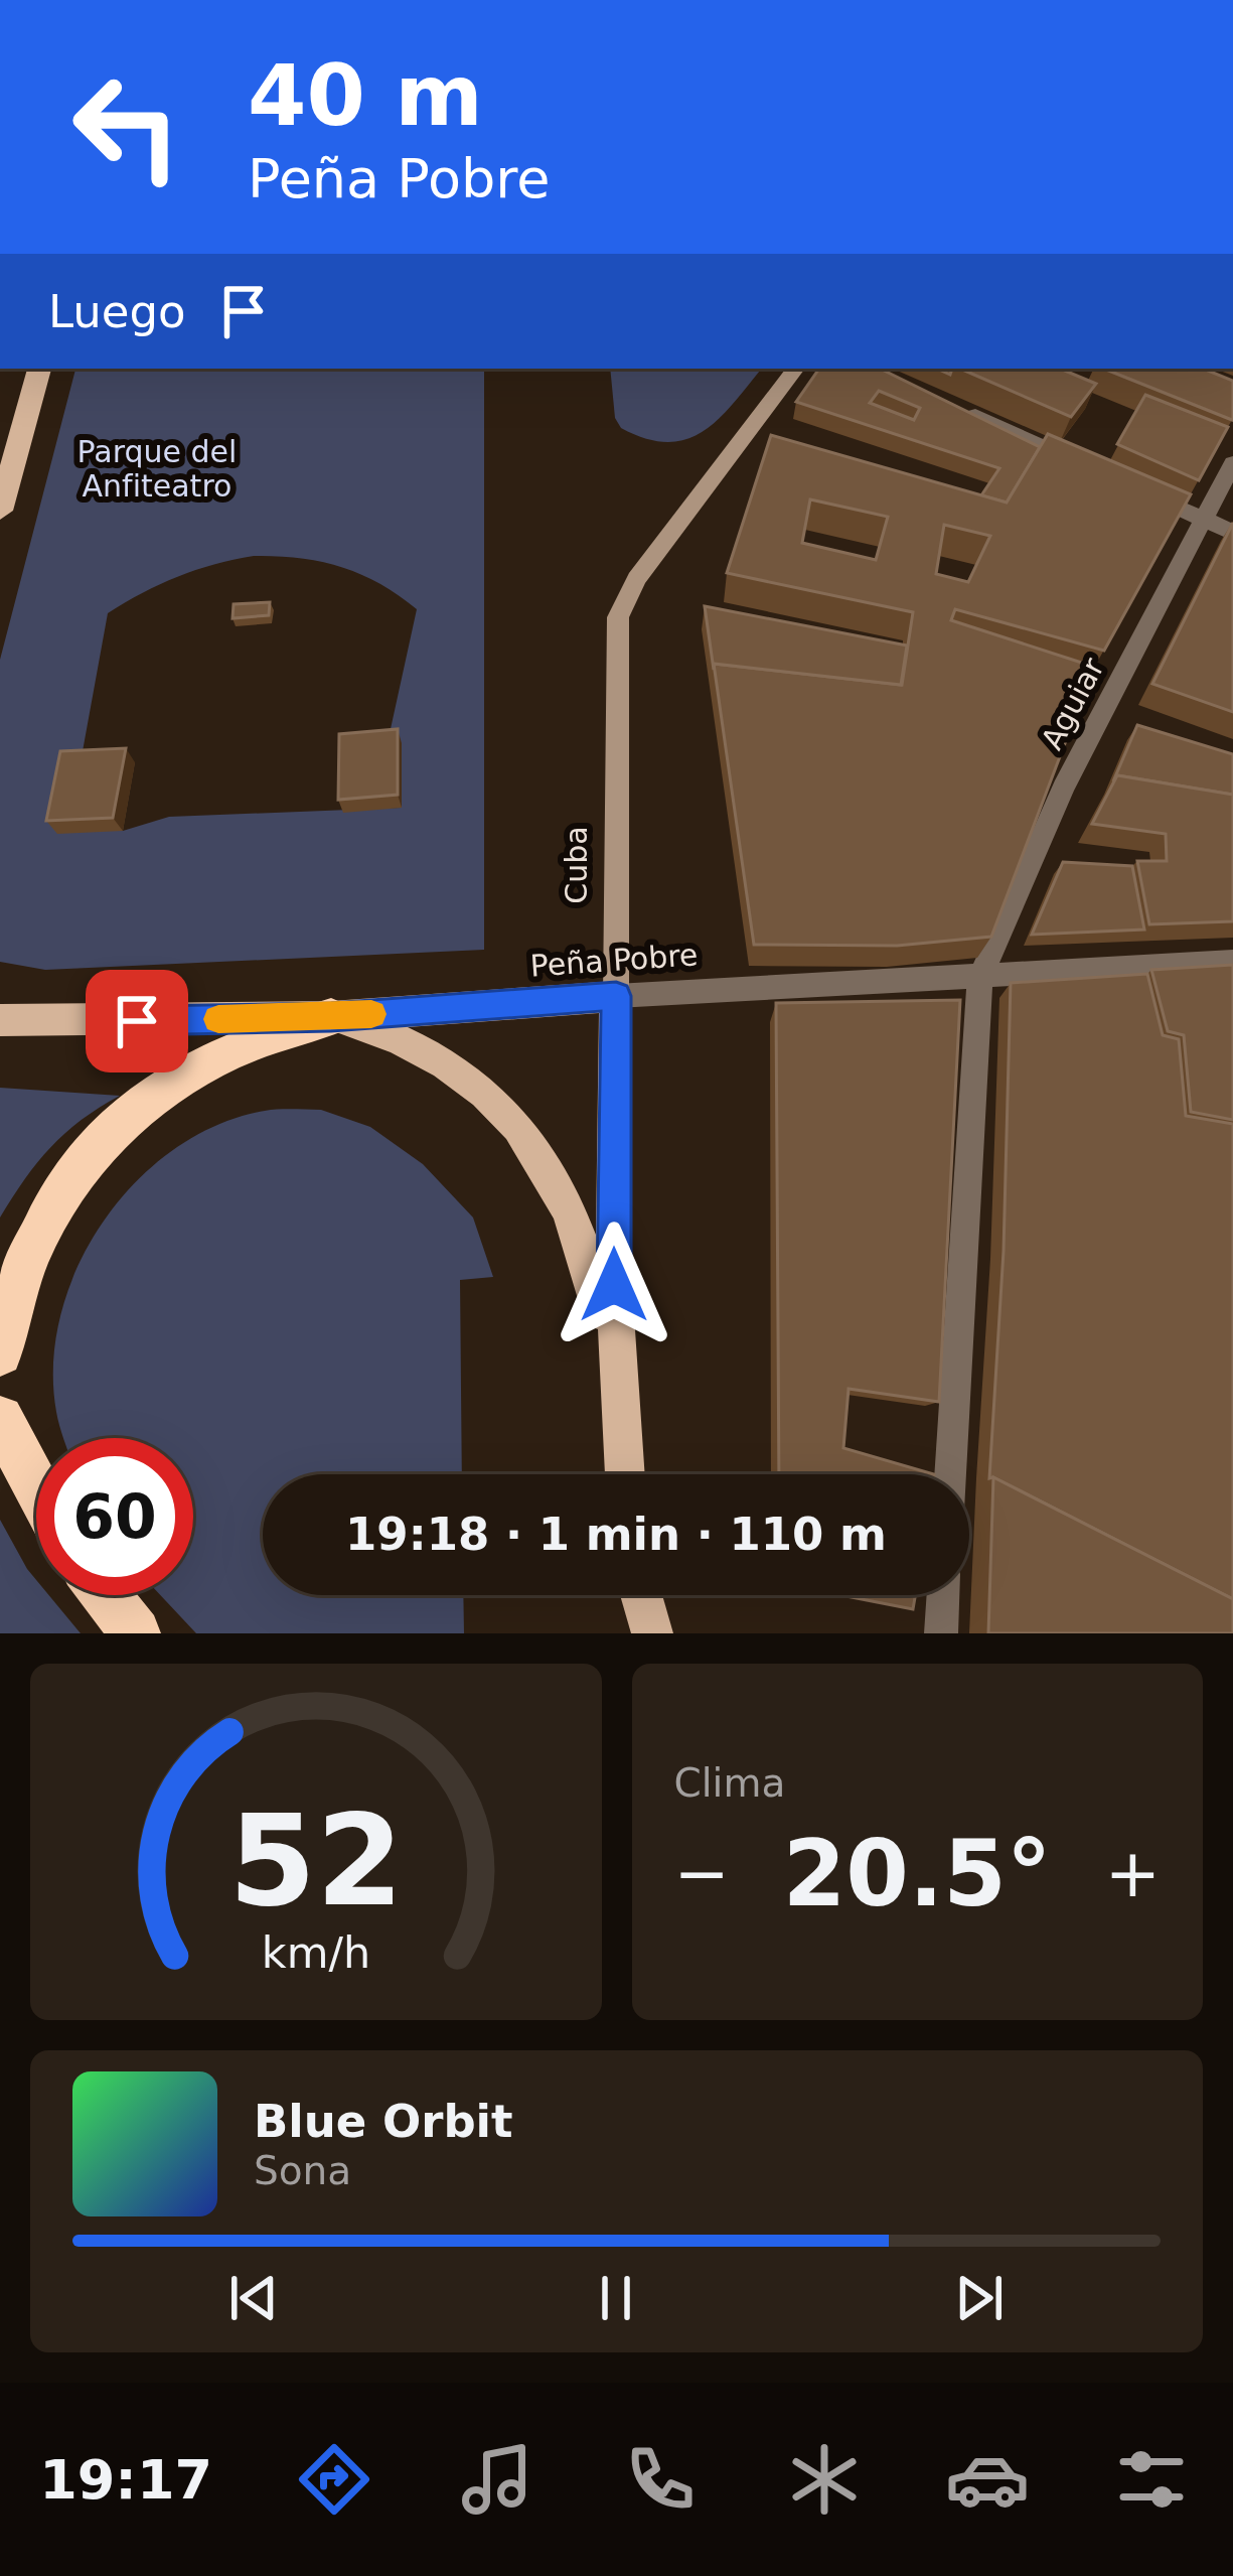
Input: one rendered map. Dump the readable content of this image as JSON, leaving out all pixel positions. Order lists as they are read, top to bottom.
{
  "streets": {
    "main road": ["Cuba", "Peña Pobre"],
    "street": ["Aguiar"]
  },
  "crossings": [
    ["Aguiar", "Peña Pobre"],
    ["Cuba", "Peña Pobre"]
  ],
  "parks": ["Parque del Anfiteatro"],
  "page": {
    "turn": ["40 m", "Peña Pobre"],
    "then": "Luego",
    "limit": "60",
    "trip": "19:18 · 1 min · 110 m",
    "tile": "Clima",
    "heat": ["−", "20.5°", "+"],
    "song": ["Blue Orbit", "Sona"],
    "tabs": "19:17",
    "gauge": ["52", "km/h"]
  }
}
